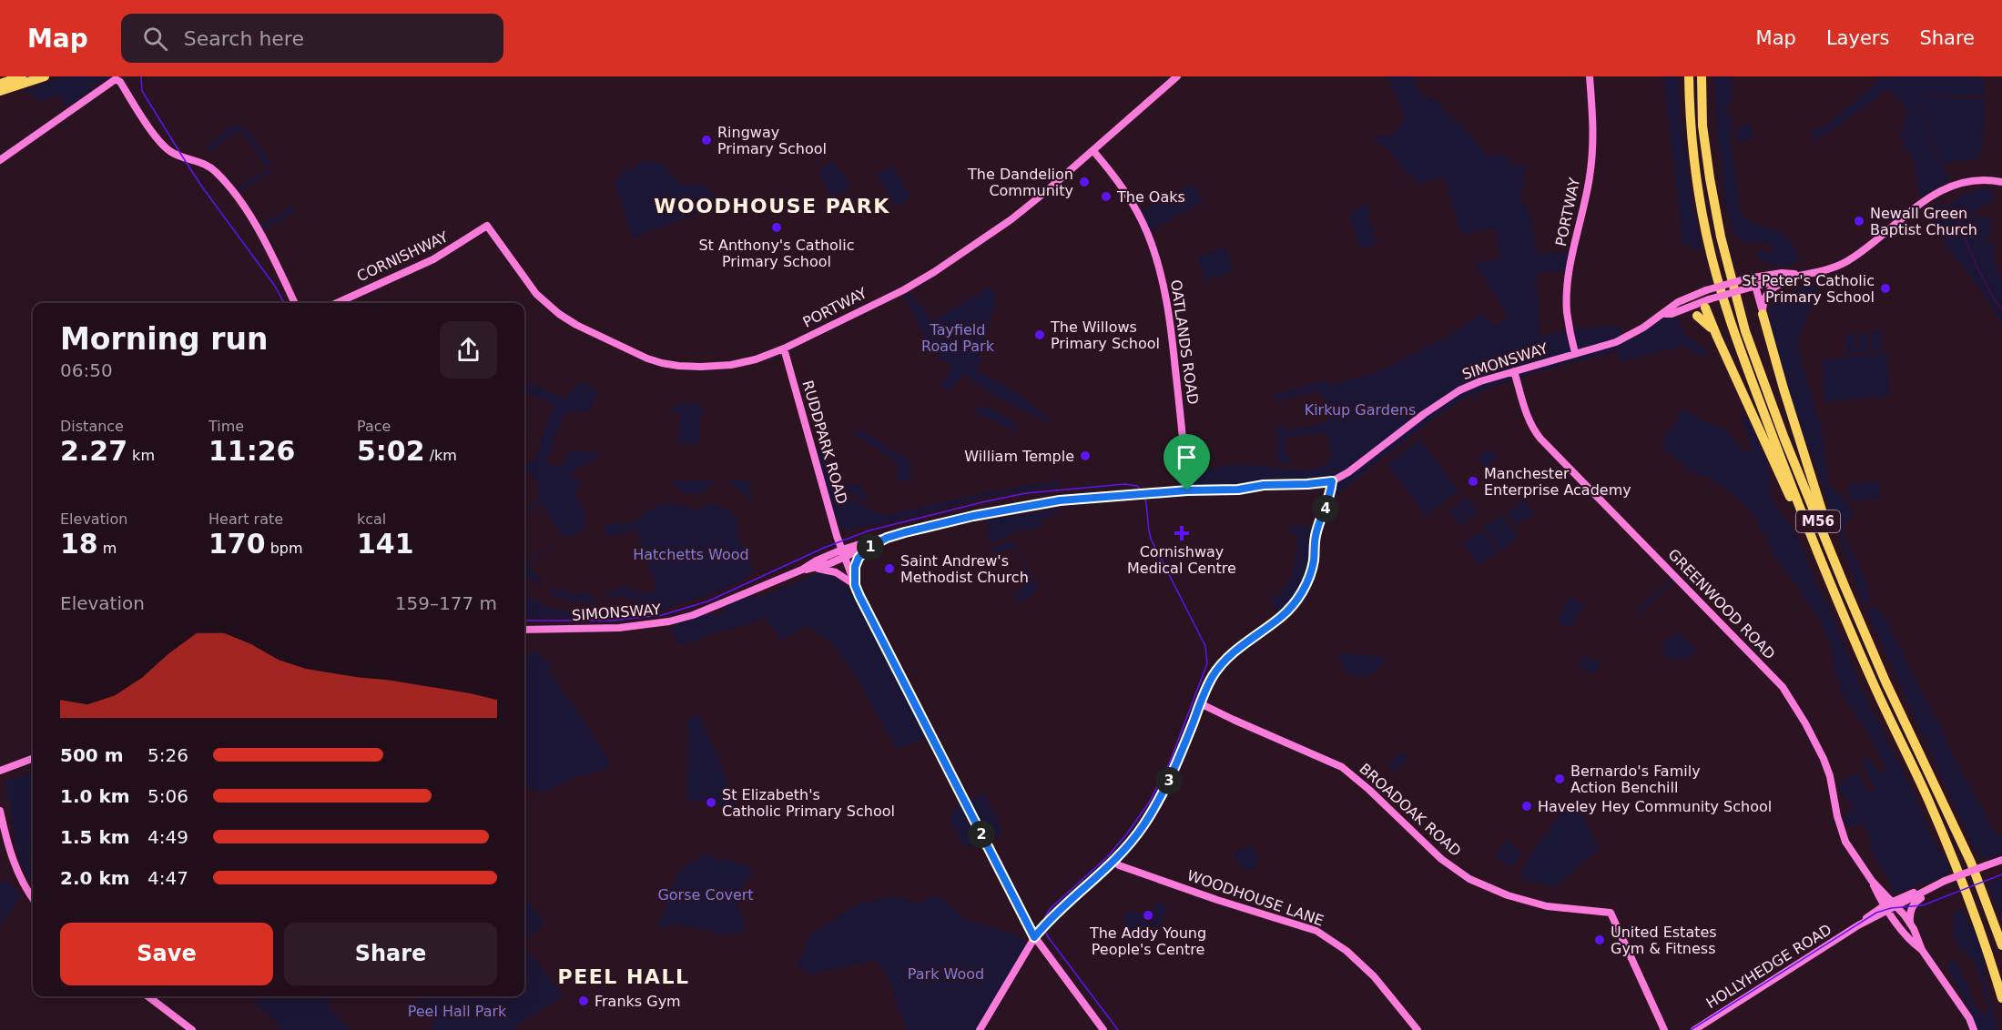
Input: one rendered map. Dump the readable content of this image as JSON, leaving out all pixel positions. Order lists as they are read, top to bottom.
{
  "streets": {
    "highway": ["M56"],
    "street": [
      "PORTWAY",
      "CORNISHWAY",
      "OATLANDS ROAD",
      "SIMONSWAY",
      "RUDDPARK ROAD",
      "GREENWOOD ROAD",
      "BROADOAK ROAD",
      "WOODHOUSE LANE",
      "HOLLYHEDGE ROAD"
    ]
  },
  "crossings": [
    ["PORTWAY", "CORNISHWAY"],
    ["PORTWAY", "OATLANDS ROAD"],
    ["PORTWAY", "SIMONSWAY"],
    ["PORTWAY", "RUDDPARK ROAD"],
    ["OATLANDS ROAD", "SIMONSWAY"],
    ["SIMONSWAY", "RUDDPARK ROAD"],
    ["SIMONSWAY", "M56"],
    ["SIMONSWAY", "GREENWOOD ROAD"],
    ["GREENWOOD ROAD", "HOLLYHEDGE ROAD"]
  ],
  "districts": ["WOODHOUSE PARK", "PEEL HALL"],
  "parks": [
    "Tayfield Road Park",
    "Kirkup Gardens",
    "Hatchetts Wood",
    "Gorse Covert",
    "Park Wood",
    "Peel Hall Park"
  ],
  "places": {
    "other": [
      "Ringway Primary School",
      "The Dandelion Community",
      "The Oaks",
      "Newall Green Baptist Church",
      "St Anthony's Catholic Primary School",
      "St Peter's Catholic Primary School",
      "The Willows Primary School",
      "William Temple",
      "Manchester Enterprise Academy",
      "Saint Andrew's Methodist Church",
      "Bernardo's Family Action Benchill",
      "St Elizabeth's Catholic Primary School",
      "Haveley Hey Community School",
      "The Addy Young People's Centre",
      "United Estates Gym & Fitness",
      "Franks Gym"
    ],
    "health": ["Cornishway Medical Centre"]
  },
  "page": {
    "header": "Map",
    "search": "Search here",
    "nav": ["Map", "Layers", "Share"],
    "heading": ["Morning run", "06:50"],
    "stats": [
      ["Distance", "2.27 km"],
      ["Time", "11:26"],
      ["Pace", "5:02 /km"],
      ["Elevation", "18 m"],
      ["Heart rate", "170 bpm"],
      ["kcal", "141"]
    ],
    "pins": [
      "4",
      "1",
      "3",
      "2"
    ],
    "chart": ["Elevation", "159–177 m"],
    "list": [
      {
        "name": "500 m",
        "note": "5:26"
      },
      {
        "name": "1.0 km",
        "note": "5:06"
      },
      {
        "name": "1.5 km",
        "note": "4:49"
      },
      {
        "name": "2.0 km",
        "note": "4:47"
      }
    ],
    "buttons": ["Save", "Share"]
  }
}
